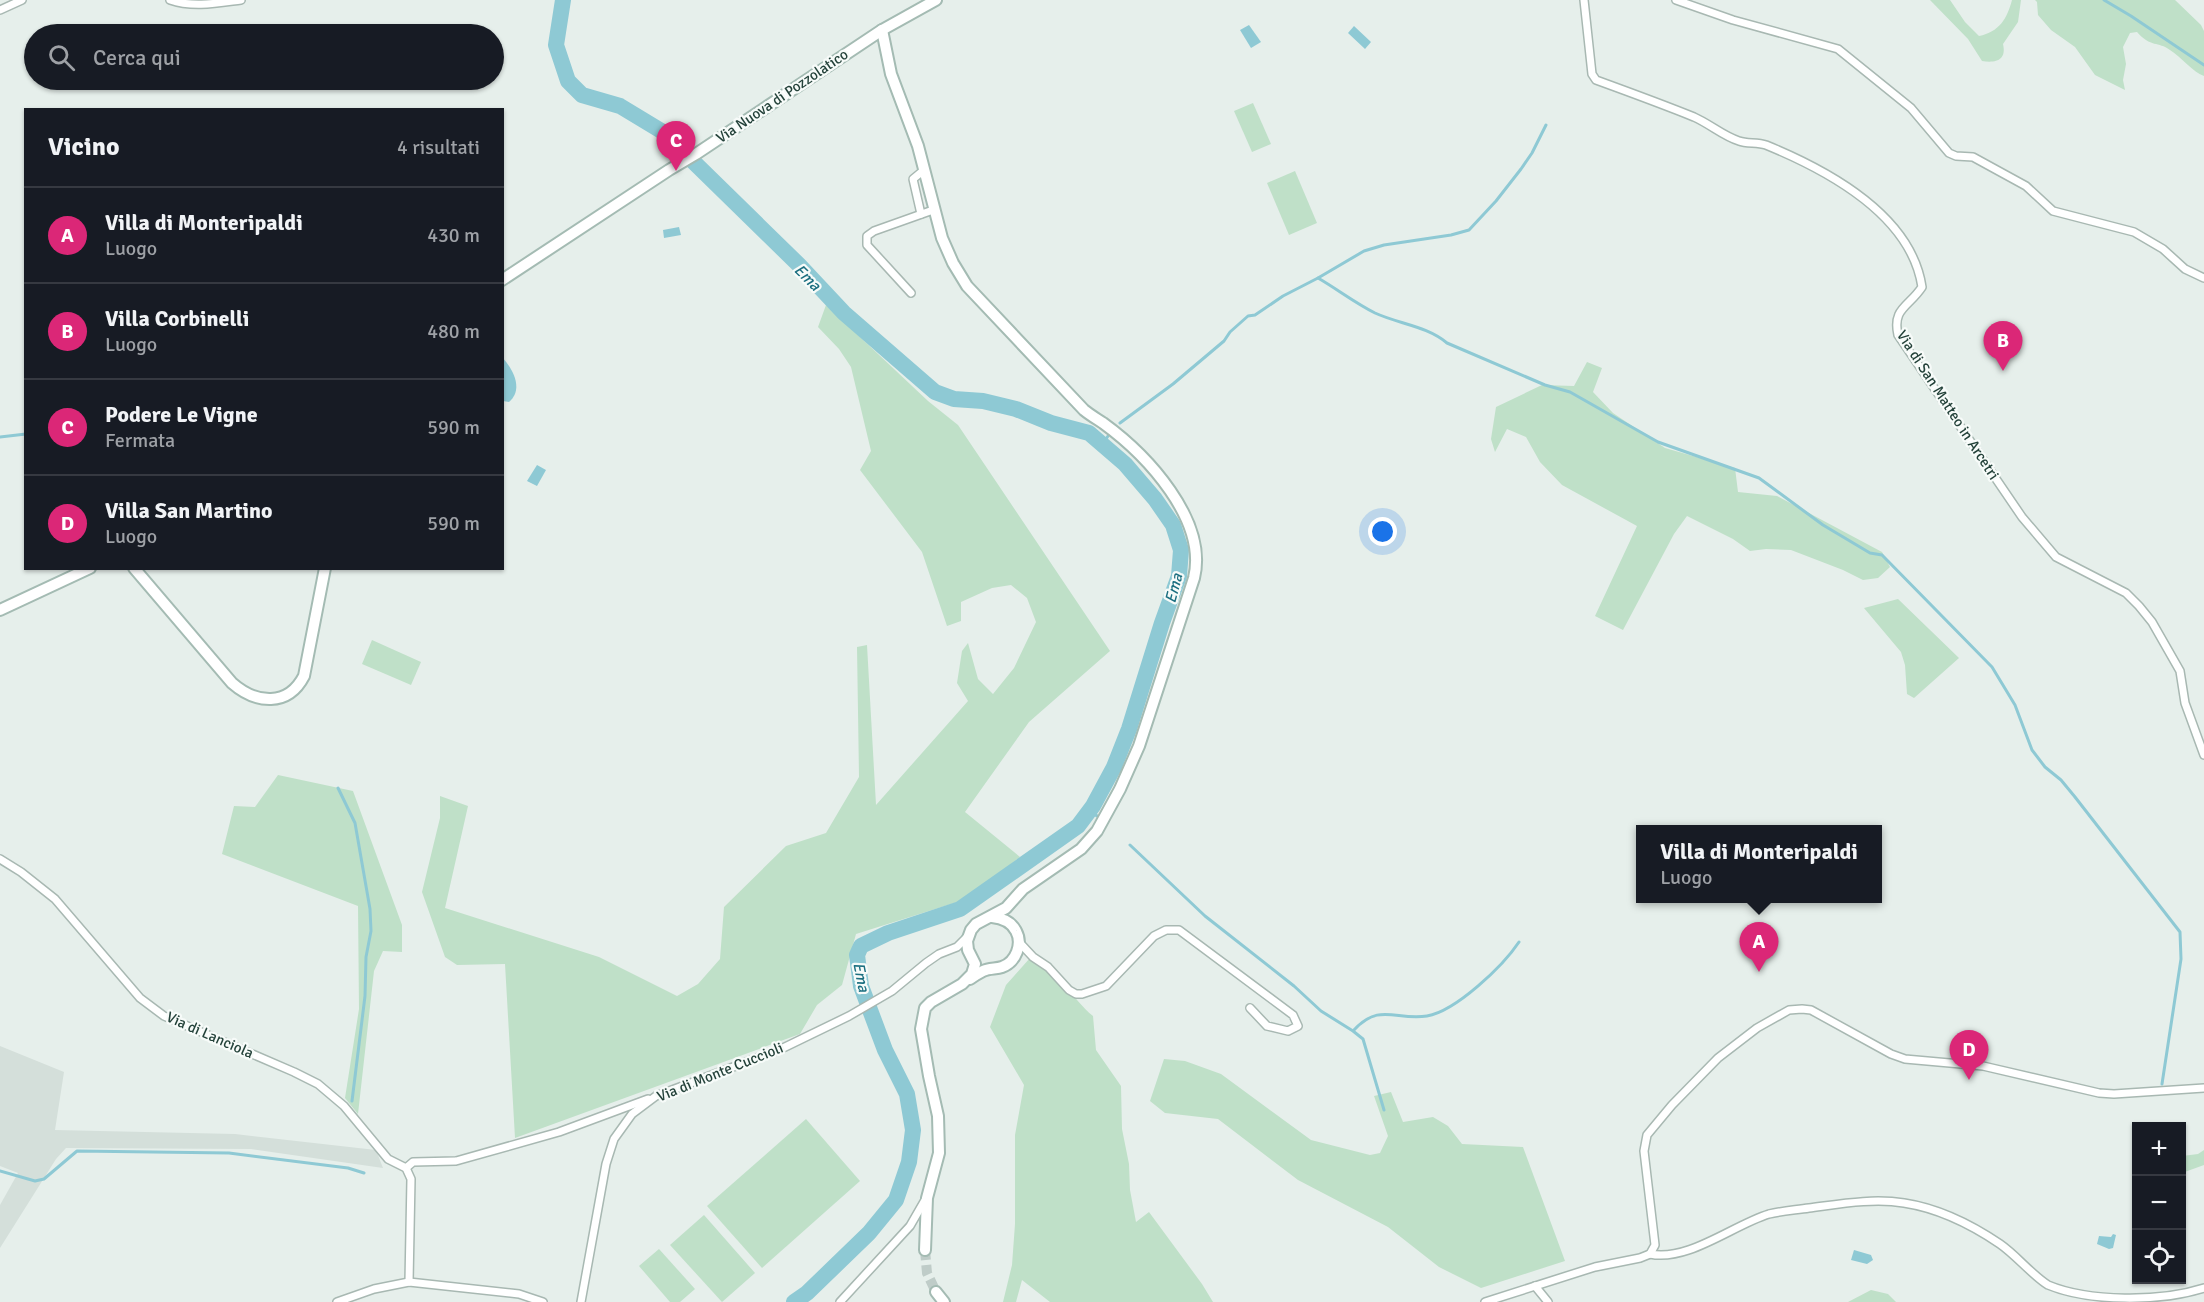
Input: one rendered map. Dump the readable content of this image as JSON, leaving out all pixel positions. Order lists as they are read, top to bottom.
{
  "streets": {
    "street": [
      "Via Nuova di Pozzolatico",
      "Via di San Matteo in Arcetri",
      "Via di Lanciola",
      "Via di Monte Cuccioli"
    ]
  },
  "water": ["Ema"],
  "page": {
    "search": "Cerca qui",
    "heading": ["Vicino", "4 risultati"],
    "pins": [
      "C",
      "B",
      "A",
      "D"
    ],
    "list": [
      {
        "mark": "A",
        "name": "Villa di Monteripaldi",
        "note": "Luogo",
        "value": "430 m"
      },
      {
        "mark": "B",
        "name": "Villa Corbinelli",
        "note": "Luogo",
        "value": "480 m"
      },
      {
        "mark": "C",
        "name": "Podere Le Vigne",
        "note": "Fermata",
        "value": "590 m"
      },
      {
        "mark": "D",
        "name": "Villa San Martino",
        "note": "Luogo",
        "value": "590 m"
      }
    ],
    "popup": ["Villa di Monteripaldi", "Luogo"],
    "map_buttons": ["+", "−"]
  }
}
